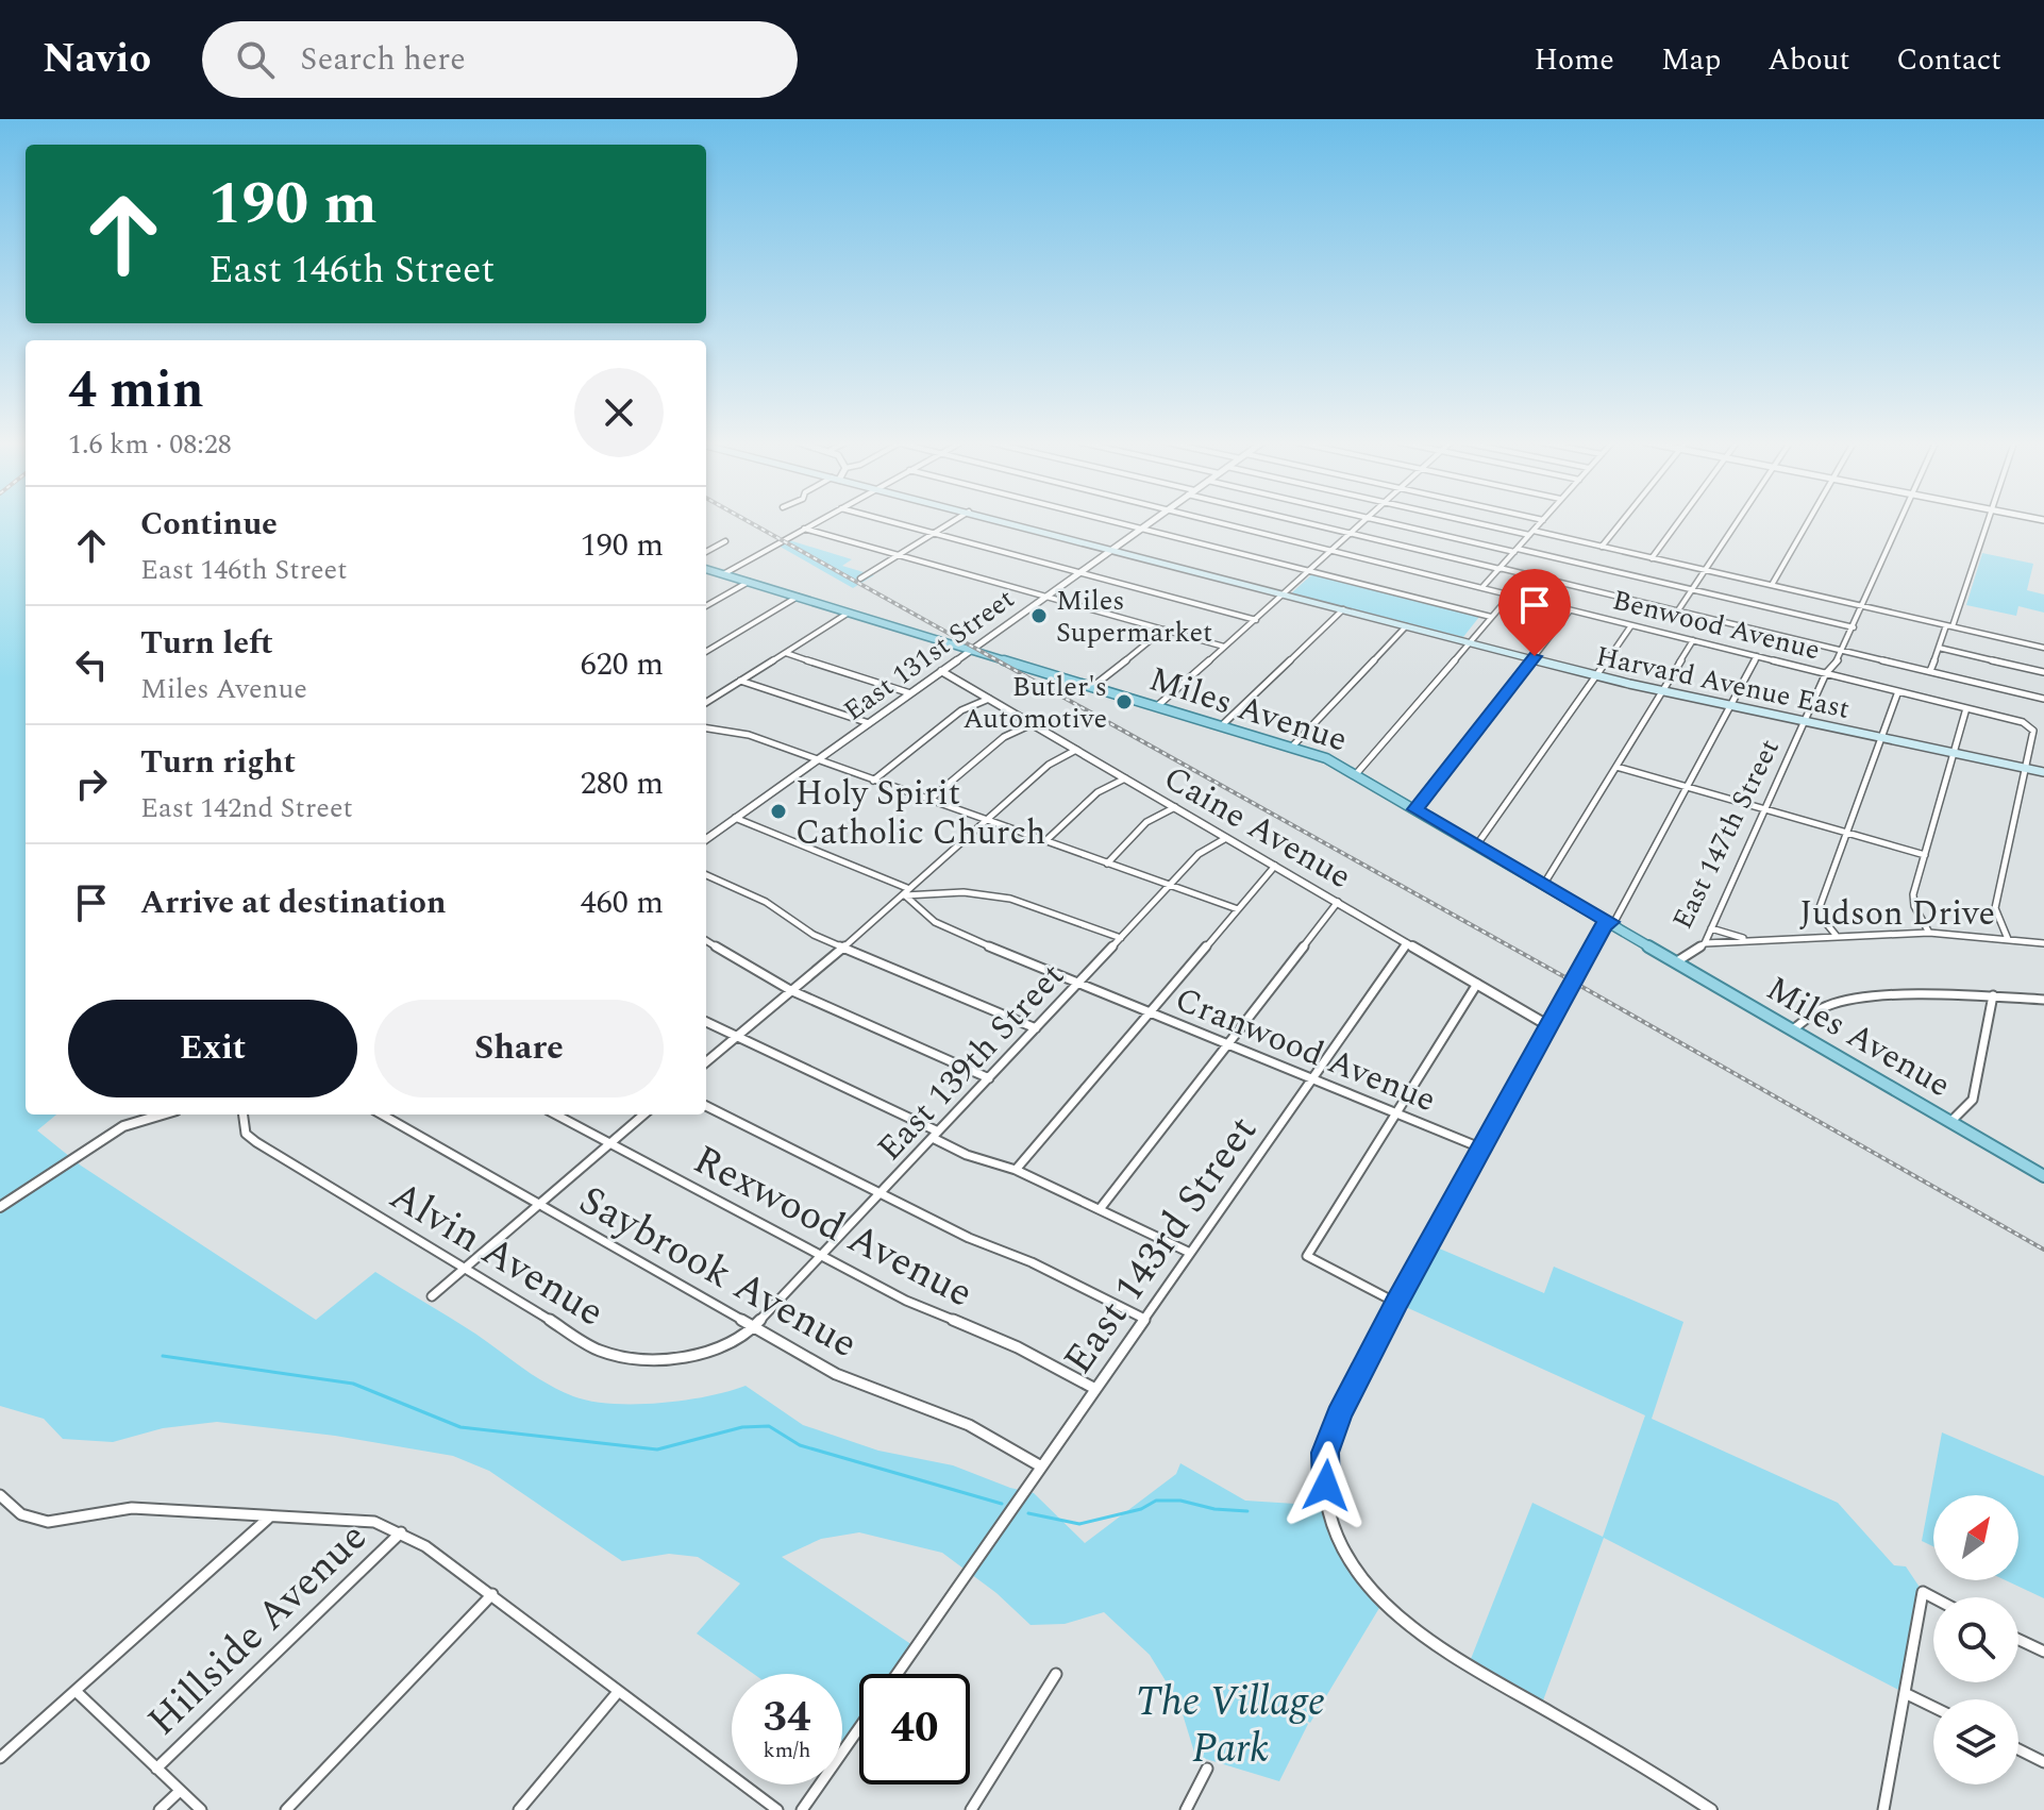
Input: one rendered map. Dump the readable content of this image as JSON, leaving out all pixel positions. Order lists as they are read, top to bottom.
{
  "streets": {
    "main road": ["Harvard Avenue East", "Miles Avenue"],
    "street": [
      "Benwood Avenue",
      "East 131st Street",
      "Caine Avenue",
      "East 147th Street",
      "Judson Drive",
      "Cranwood Avenue",
      "East 139th Street",
      "Rexwood Avenue",
      "East 143rd Street",
      "Alvin Avenue",
      "Saybrook Avenue",
      "Hillside Avenue"
    ]
  },
  "crossings": [
    ["Benwood Avenue", "Harvard Avenue East"],
    ["Benwood Avenue", "East 147th Street"],
    ["East 131st Street", "Harvard Avenue East"],
    ["East 131st Street", "Miles Avenue"],
    ["East 131st Street", "Caine Avenue"],
    ["Harvard Avenue East", "East 147th Street"],
    ["Miles Avenue", "East 147th Street"],
    ["Caine Avenue", "East 139th Street"],
    ["Caine Avenue", "East 143rd Street"],
    ["East 147th Street", "Judson Drive"],
    ["Cranwood Avenue", "East 139th Street"],
    ["Cranwood Avenue", "East 143rd Street"],
    ["East 139th Street", "Rexwood Avenue"],
    ["East 139th Street", "Alvin Avenue"],
    ["East 139th Street", "Saybrook Avenue"],
    ["Rexwood Avenue", "East 143rd Street"],
    ["East 143rd Street", "Saybrook Avenue"],
    ["Alvin Avenue", "Saybrook Avenue"]
  ],
  "parks": ["The Village Park"],
  "places": ["Miles Supermarket", "Butler's Automotive", "Holy Spirit Catholic Church"],
  "north": "top right",
  "page": {
    "header": "Navio",
    "search": "Search here",
    "nav": [
      "Home",
      "Map",
      "About",
      "Contact"
    ],
    "turn": ["190 m", "East 146th Street"],
    "heading": ["4 min", "1.6 km · 08:28"],
    "list": [
      {
        "name": "Continue",
        "note": "East 146th Street",
        "value": "190 m"
      },
      {
        "name": "Turn left",
        "note": "Miles Avenue",
        "value": "620 m"
      },
      {
        "name": "Turn right",
        "note": "East 142nd Street",
        "value": "280 m"
      },
      {
        "name": "Arrive at destination",
        "value": "460 m"
      }
    ],
    "buttons": ["Exit", "Share"],
    "speed": "34 km/h",
    "limit": "40"
  }
}
